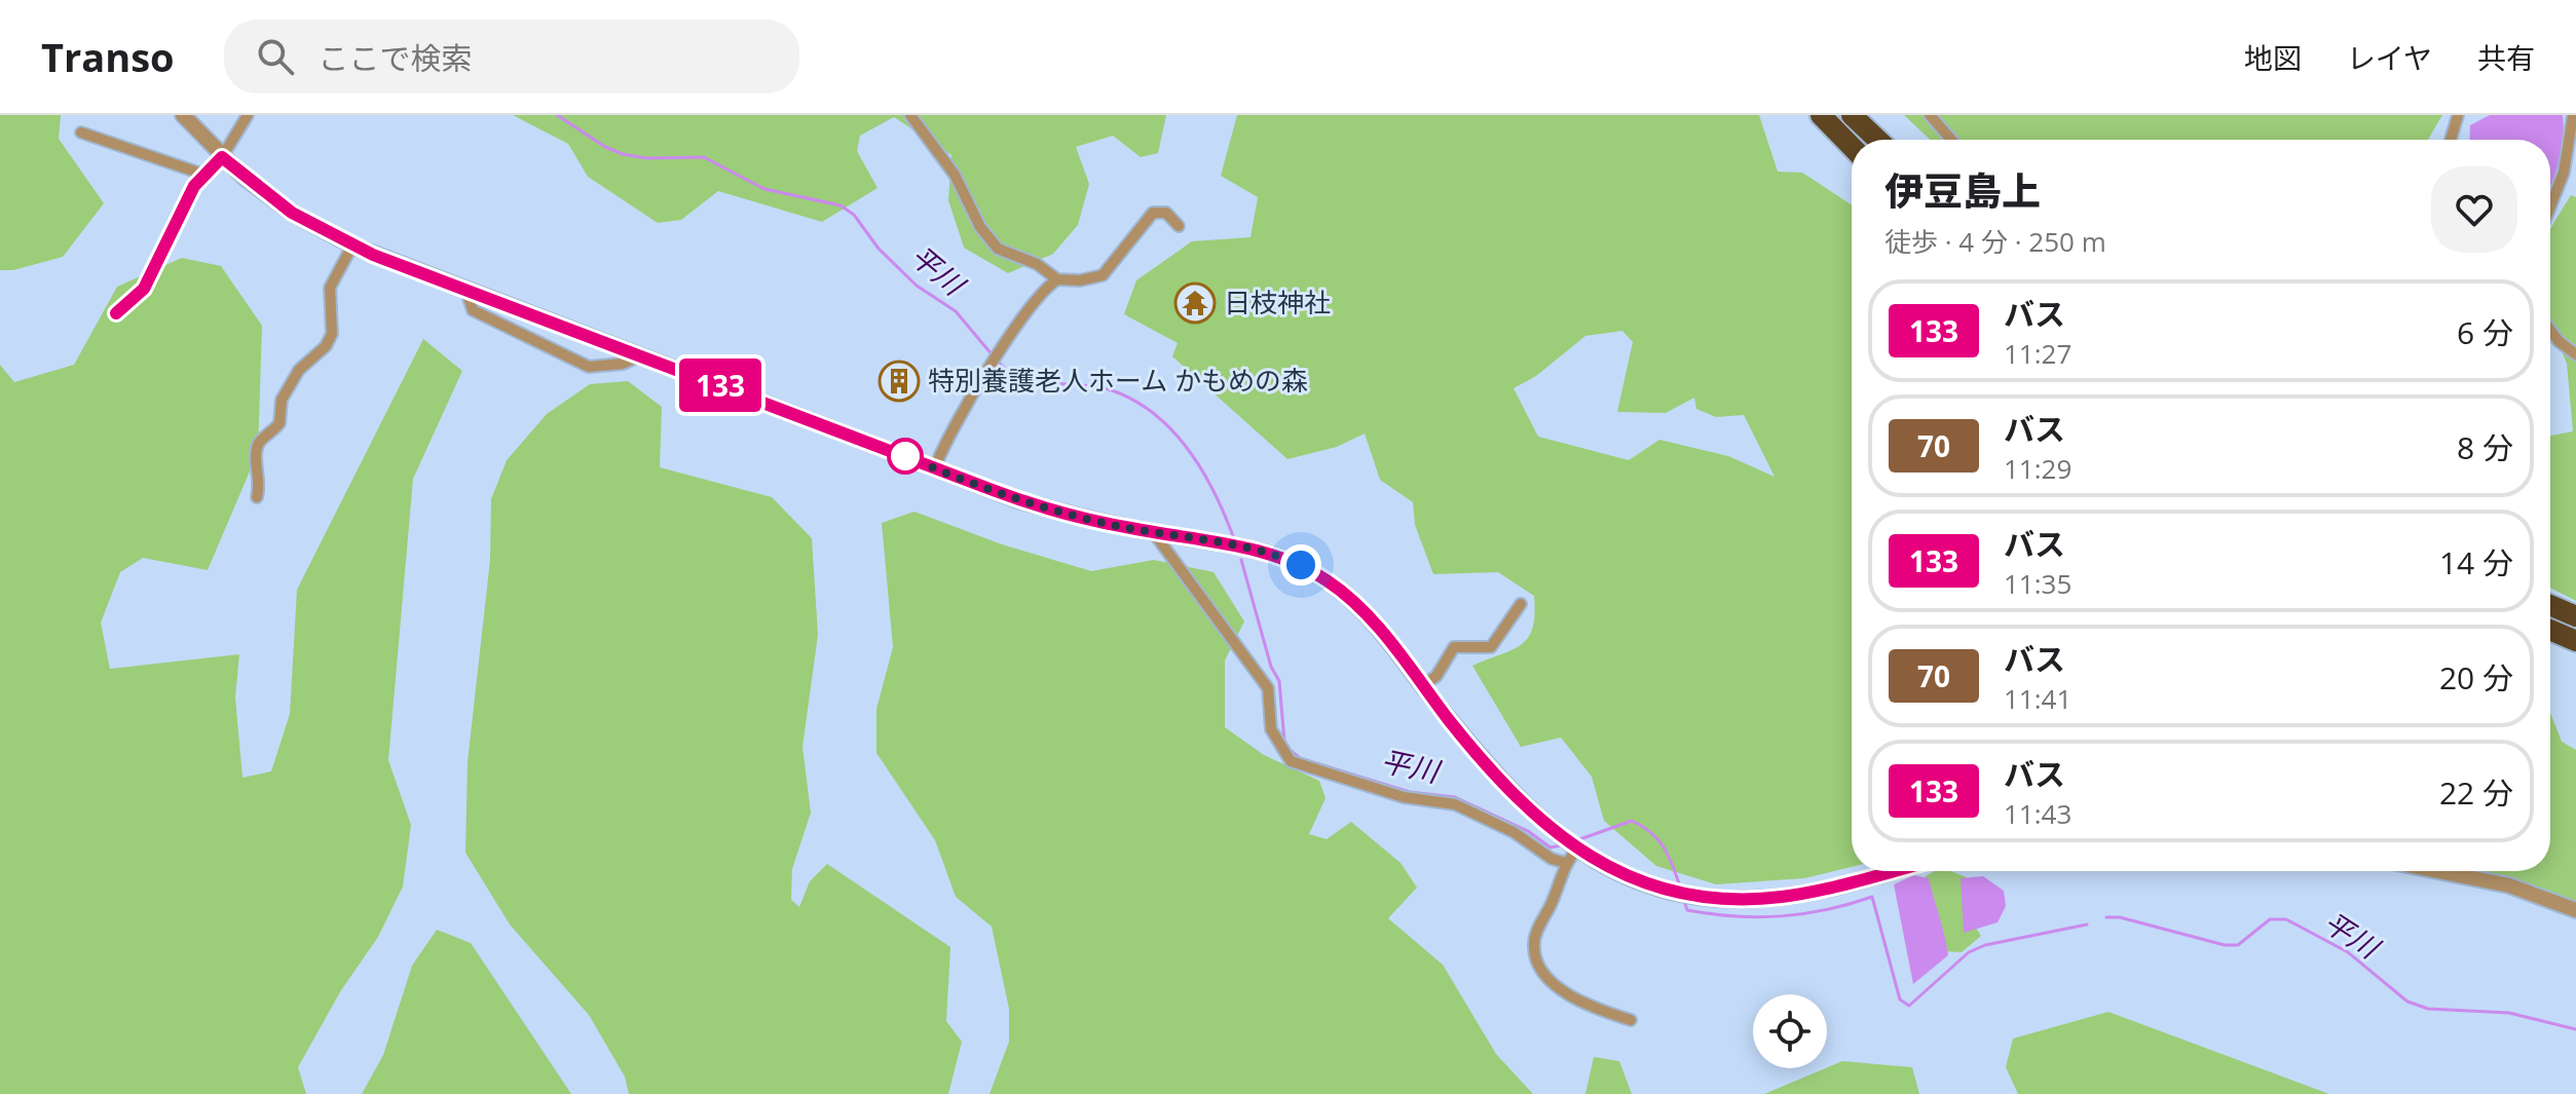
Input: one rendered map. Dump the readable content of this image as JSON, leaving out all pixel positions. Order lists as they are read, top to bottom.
{
  "water": ["平川"],
  "places": {
    "temple": ["日枝神社"],
    "building": ["特別養護老人ホーム かもめの森"]
  },
  "lines": ["bus line 133"],
  "page": {
    "header": "Transo",
    "search": "ここで検索",
    "nav": ["地図", "レイヤ", "共有"],
    "on_map": "133",
    "heading": ["伊豆島上", "徒歩 · 4 分 · 250 m"],
    "list": [
      {
        "mark": "133",
        "name": "バス",
        "note": "11:27",
        "value": "6 分"
      },
      {
        "mark": "70",
        "name": "バス",
        "note": "11:29",
        "value": "8 分"
      },
      {
        "mark": "133",
        "name": "バス",
        "note": "11:35",
        "value": "14 分"
      },
      {
        "mark": "70",
        "name": "バス",
        "note": "11:41",
        "value": "20 分"
      },
      {
        "mark": "133",
        "name": "バス",
        "note": "11:43",
        "value": "22 分"
      }
    ]
  }
}
